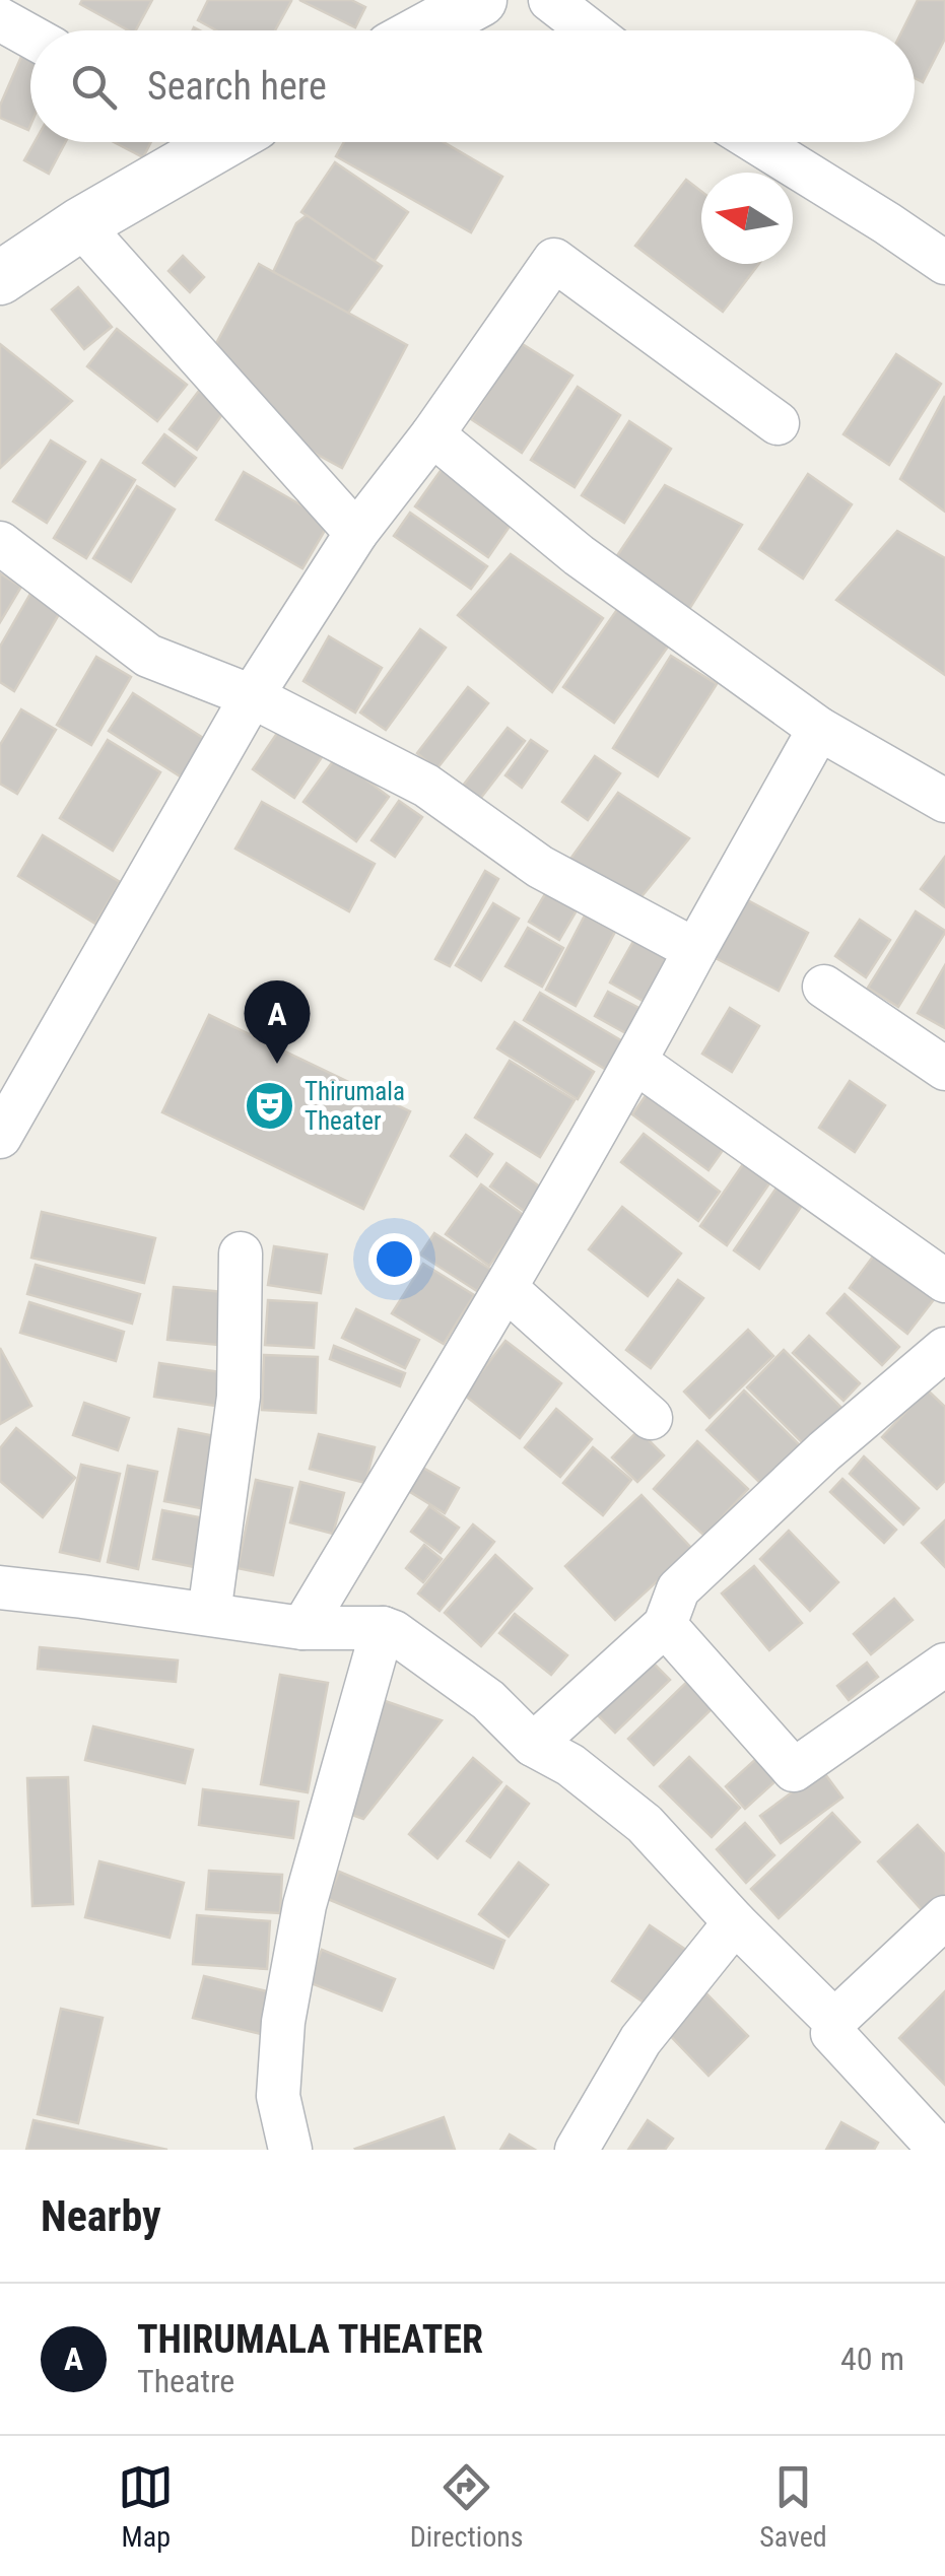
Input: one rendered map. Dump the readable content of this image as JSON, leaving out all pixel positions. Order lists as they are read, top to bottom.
{
  "places": {
    "theatre": ["Thirumala Theater"]
  },
  "north": "left",
  "page": {
    "search": "Search here",
    "pins": "A",
    "heading": "Nearby",
    "list": [
      {
        "mark": "A",
        "name": "THIRUMALA THEATER",
        "note": "Theatre",
        "value": "40 m"
      }
    ],
    "nav": ["Map", "Directions", "Saved"]
  }
}
